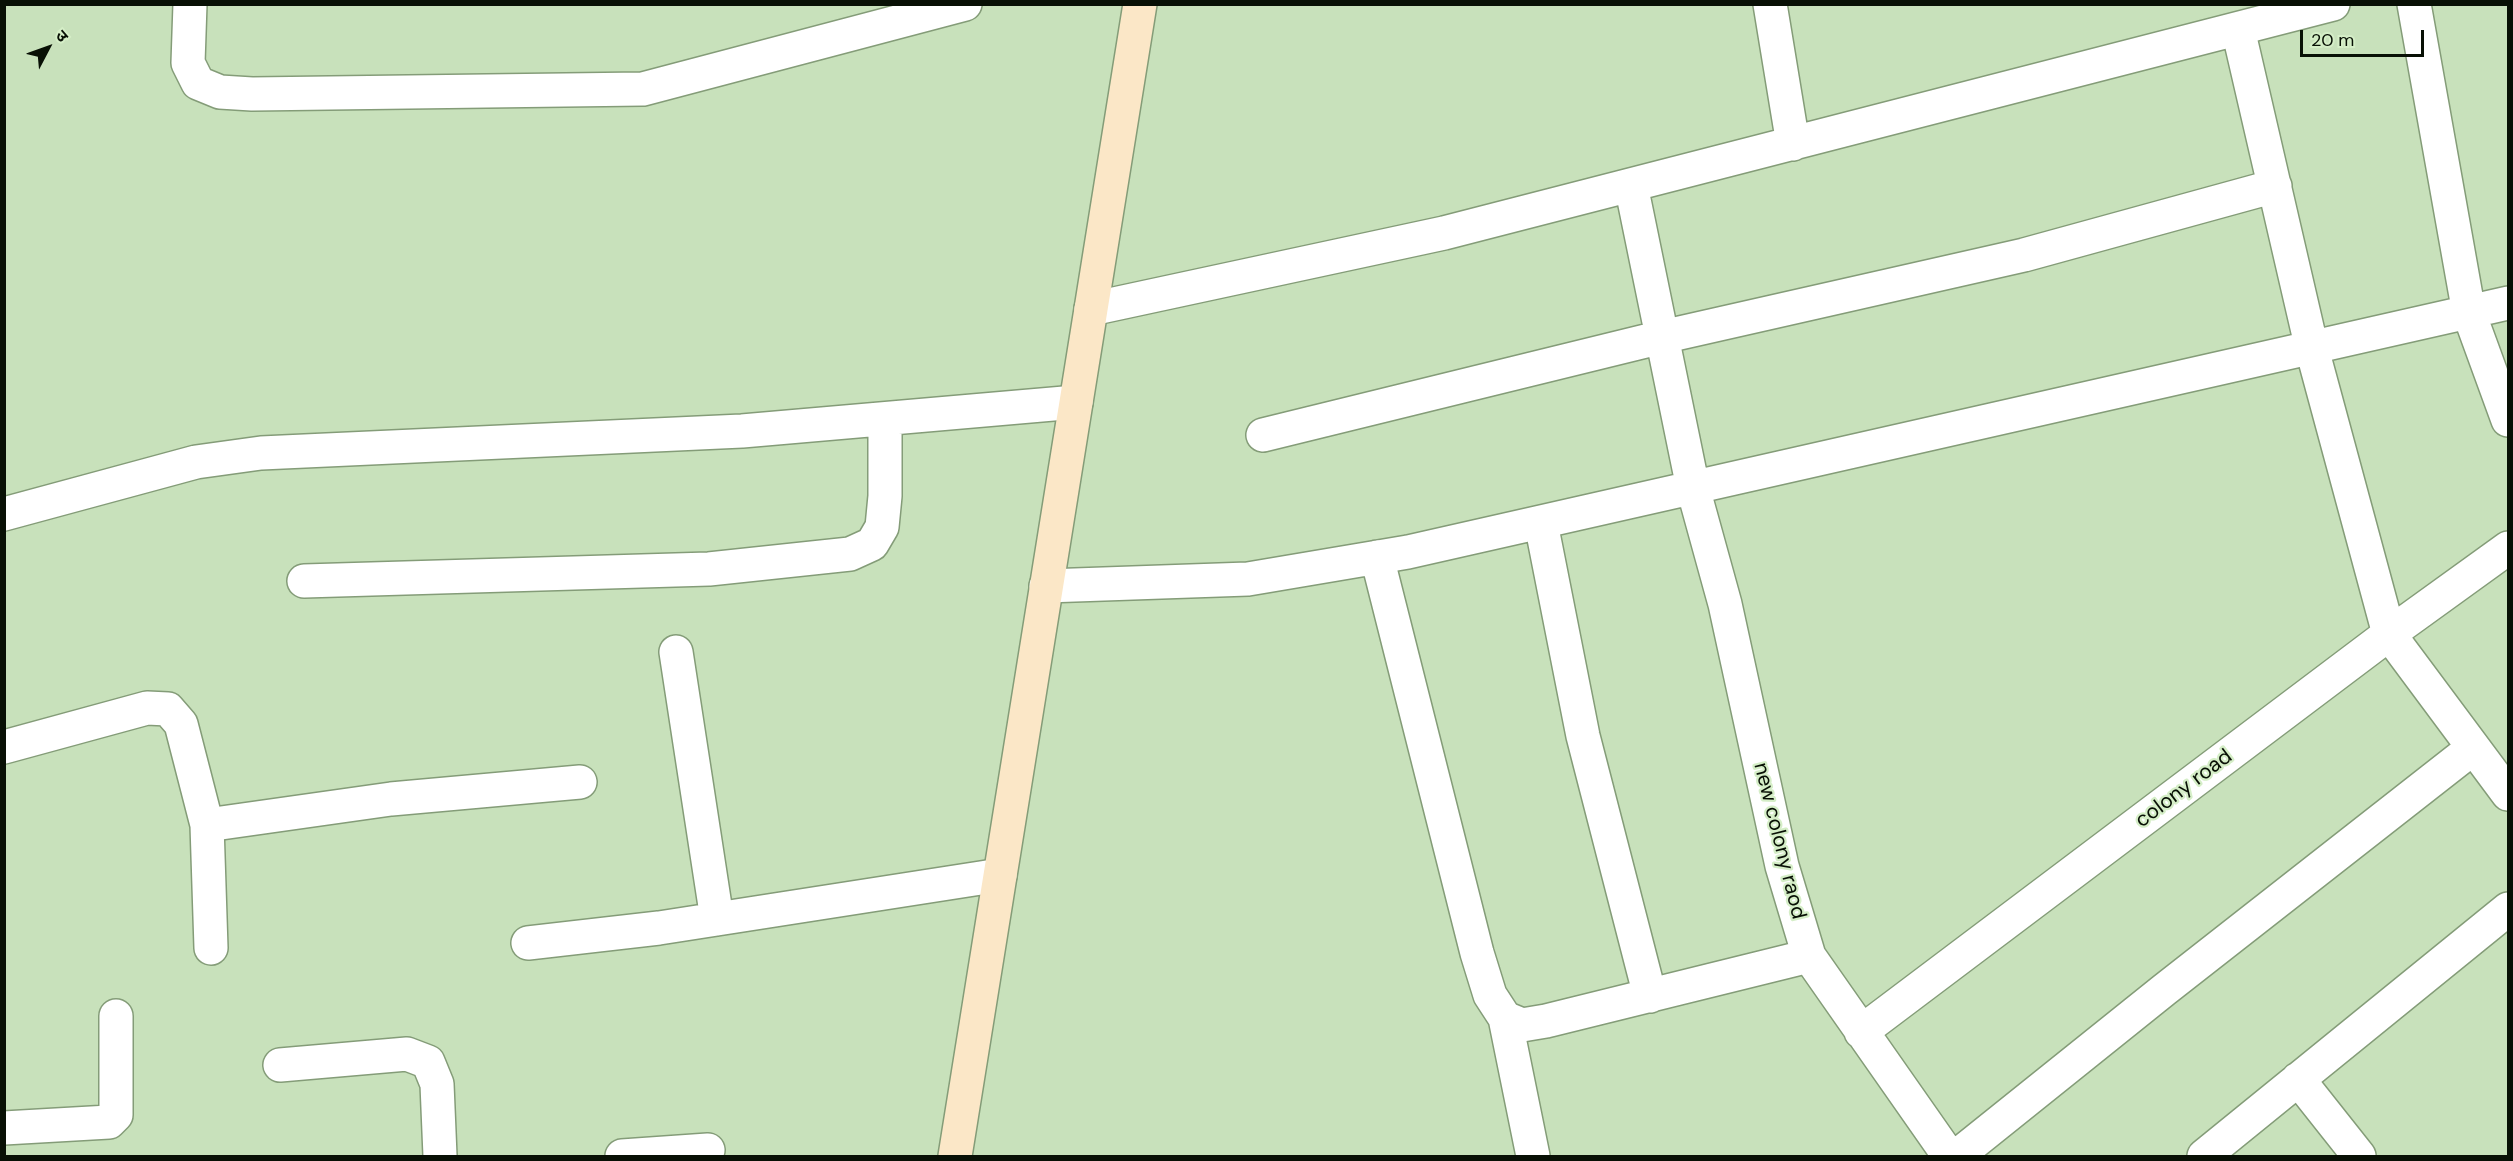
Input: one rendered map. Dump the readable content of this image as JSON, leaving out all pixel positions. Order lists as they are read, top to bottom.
{
  "streets": {
    "street": ["colony road", "new colony raod"]
  },
  "crossings": [
    ["colony road", "new colony raod"]
  ],
  "scale_bar": "20 m",
  "north": "top right"
}
